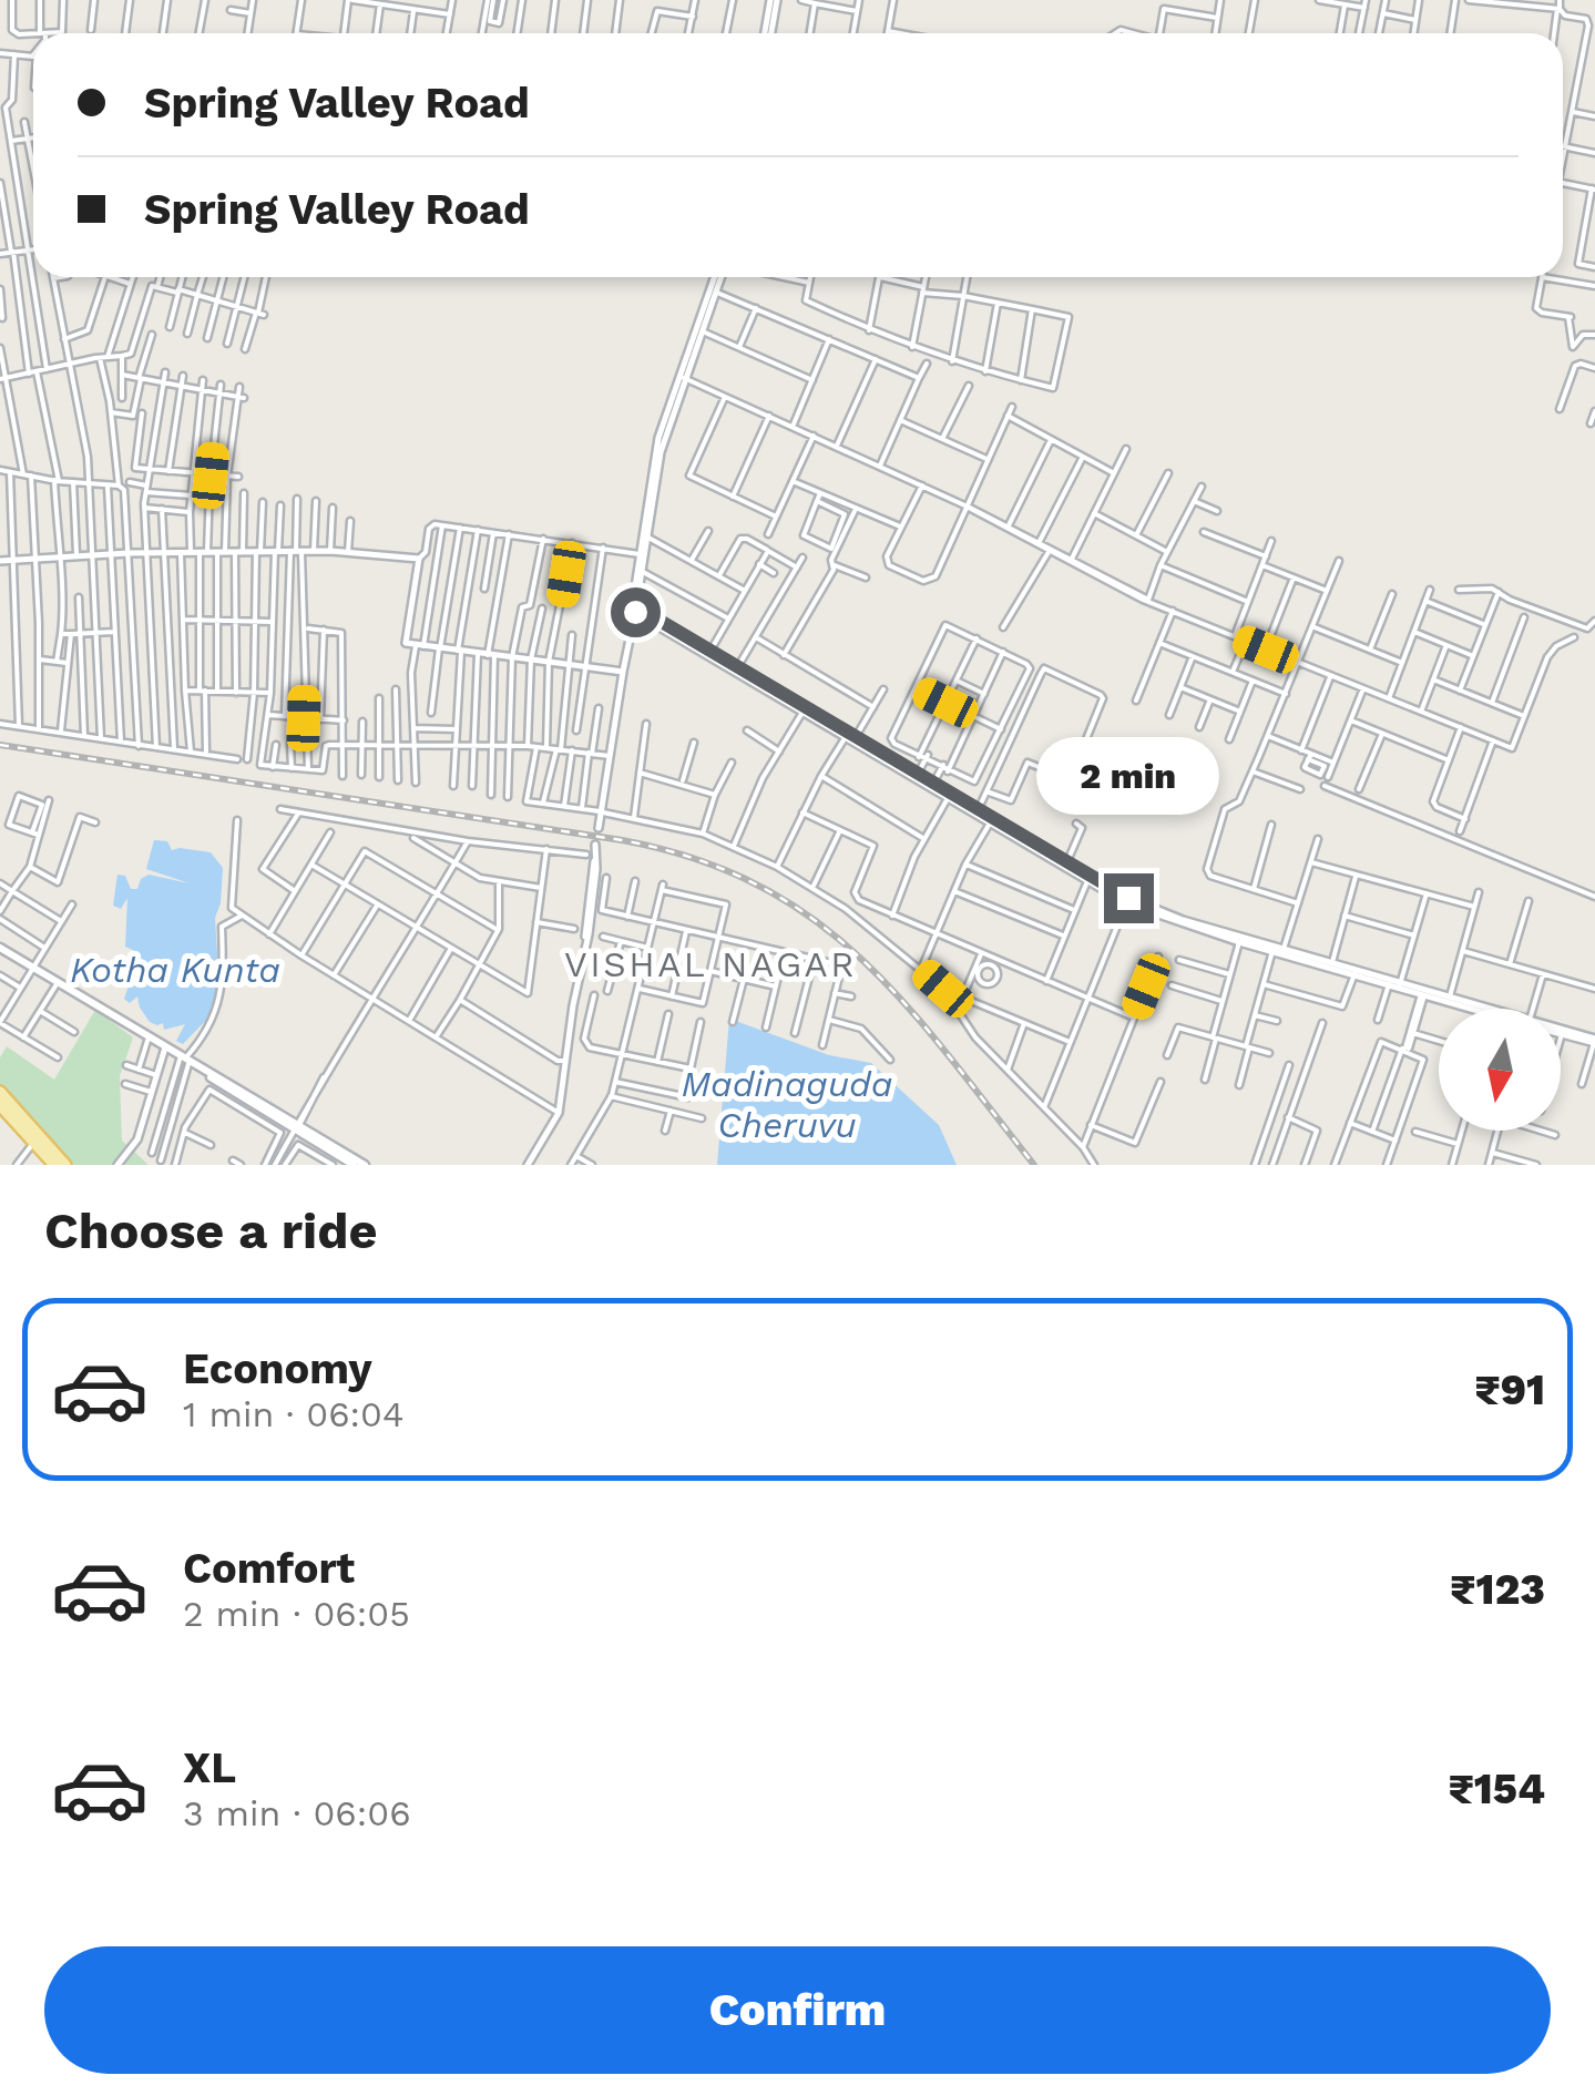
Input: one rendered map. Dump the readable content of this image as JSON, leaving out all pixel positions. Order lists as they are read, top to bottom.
{
  "districts": ["VISHAL NAGAR"],
  "water": ["Kotha Kunta", "Madinaguda Cheruvu"],
  "north": "bottom",
  "page": {
    "banner": ["Spring Valley Road", "Spring Valley Road"],
    "bubble": "2 min",
    "heading": "Choose a ride",
    "list": [
      {
        "name": "Economy",
        "note": "1 min · 06:04",
        "value": "₹91"
      },
      {
        "name": "Comfort",
        "note": "2 min · 06:05",
        "value": "₹123"
      },
      {
        "name": "XL",
        "note": "3 min · 06:06",
        "value": "₹154"
      }
    ],
    "buttons": "Confirm"
  }
}
